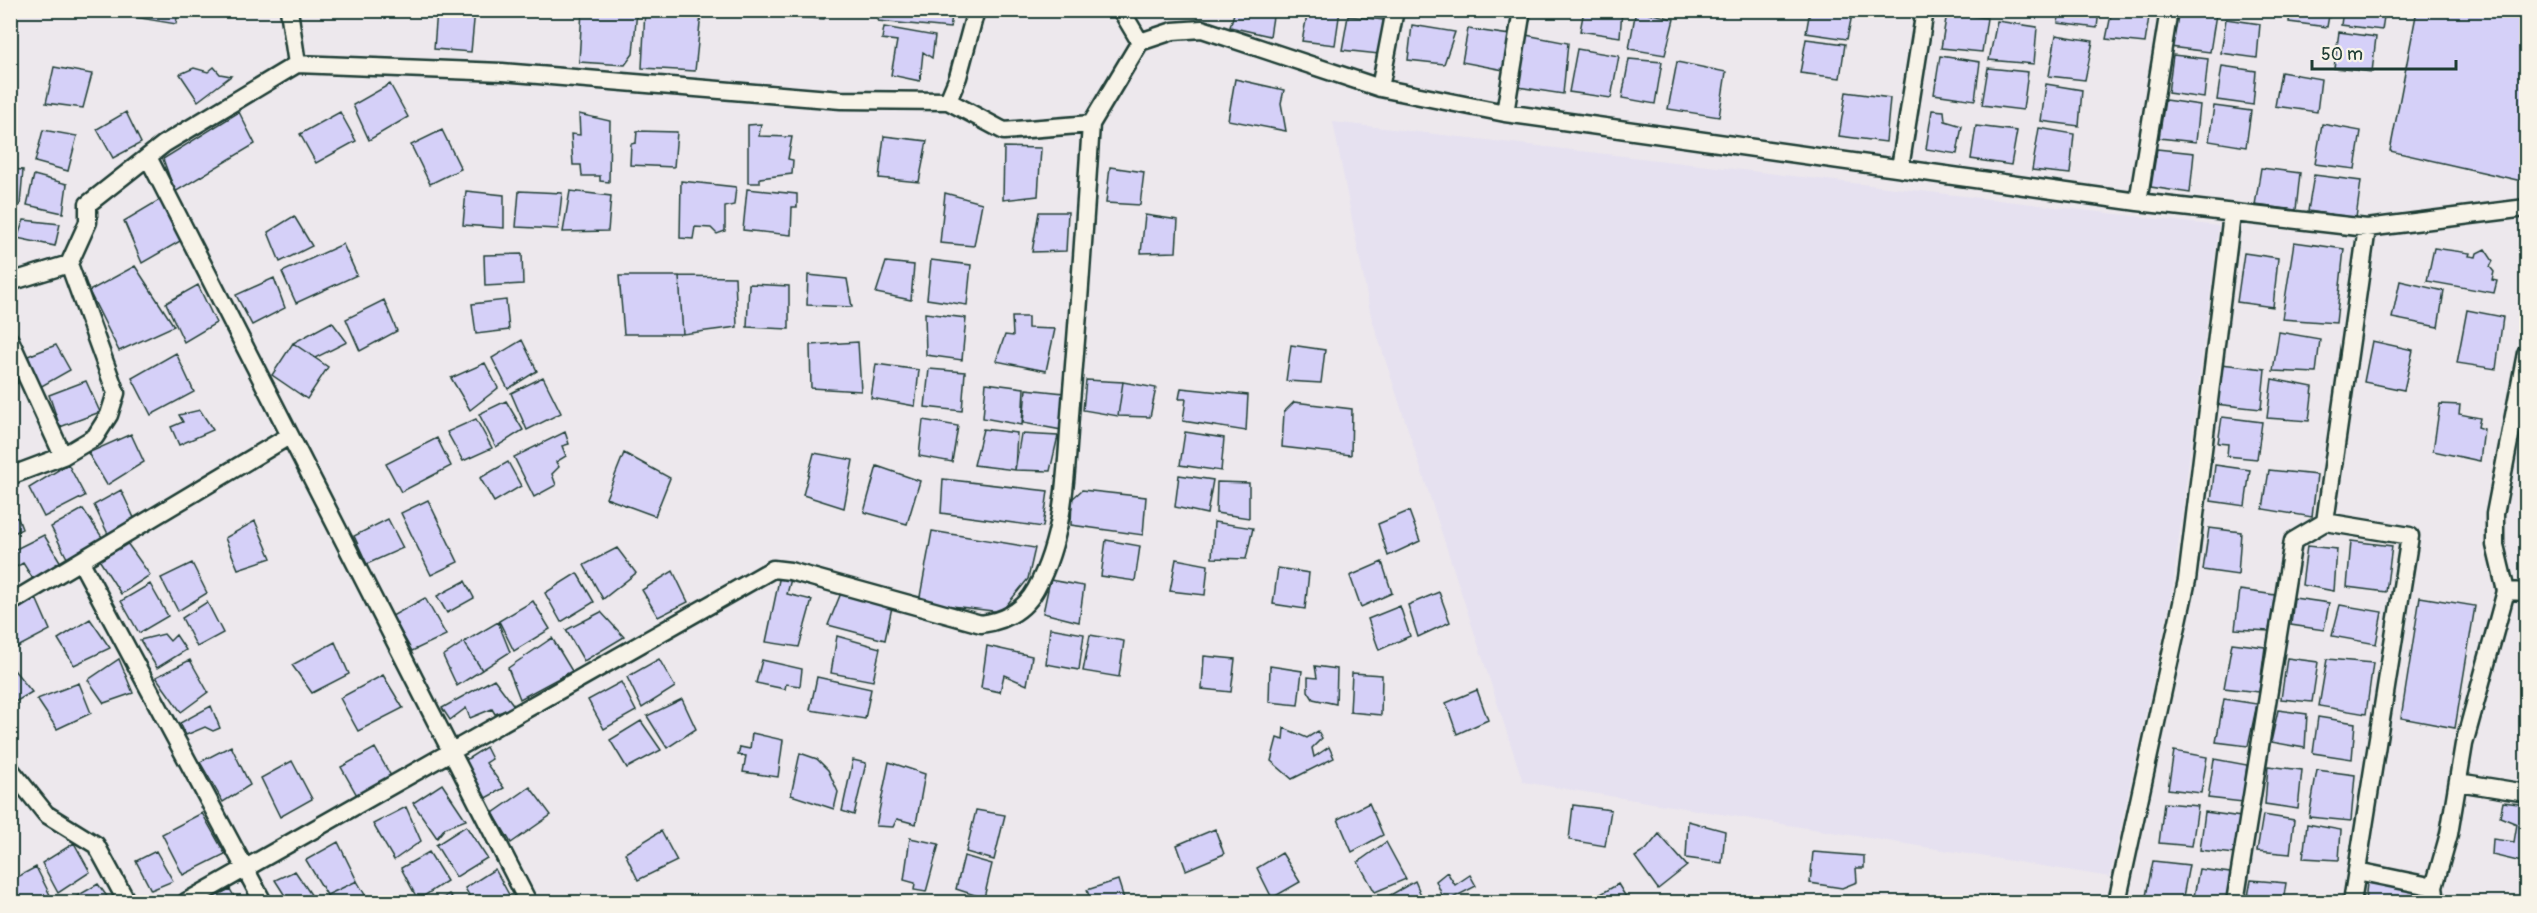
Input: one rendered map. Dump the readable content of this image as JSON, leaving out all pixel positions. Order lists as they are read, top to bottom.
{
  "scale_bar": "50 m"
}
